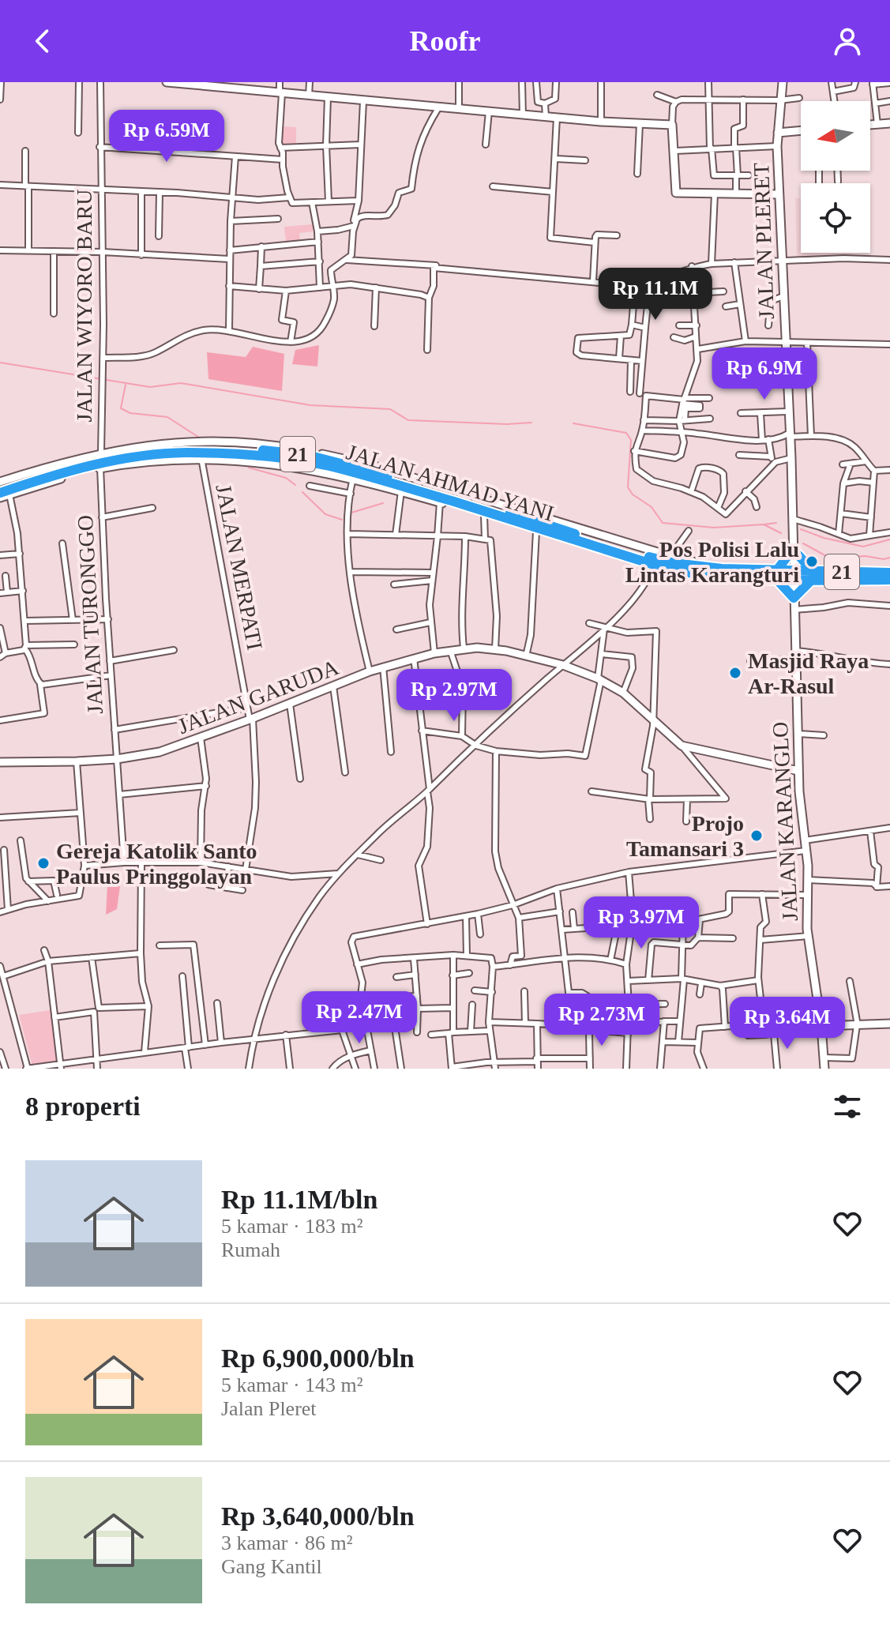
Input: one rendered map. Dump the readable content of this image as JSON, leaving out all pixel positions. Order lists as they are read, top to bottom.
{
  "streets": {
    "highway": ["21", "JALAN AHMAD YANI"],
    "street": [
      "JALAN PLERET",
      "JALAN WIYORO BARU",
      "JALAN MERPATI",
      "JALAN TURONGGO",
      "JALAN GARUDA",
      "JALAN KARANGLO"
    ]
  },
  "crossings": [
    ["JALAN PLERET", "JALAN AHMAD YANI"],
    ["JALAN PLERET", "JALAN KARANGLO"],
    ["JALAN AHMAD YANI", "JALAN KARANGLO"],
    ["JALAN MERPATI", "JALAN GARUDA"],
    ["JALAN TURONGGO", "JALAN GARUDA"]
  ],
  "places": [
    "Pos Polisi Lalu Lintas Karangturi",
    "Masjid Raya Ar-Rasul",
    "Projo Tamansari 3",
    "Gereja Katolik Santo Paulus Pringgolayan"
  ],
  "north": "left",
  "page": {
    "header": "Roofr",
    "price": [
      "Rp 6.59M",
      "Rp 11.1M",
      "Rp 6.9M",
      "Rp 2.97M",
      "Rp 3.97M",
      "Rp 2.47M",
      "Rp 2.73M",
      "Rp 3.64M"
    ],
    "heading": "8 properti",
    "list": [
      {
        "name": "Rp 11.1M/bln",
        "note": "5 kamar · 183 m² · Rumah"
      },
      {
        "name": "Rp 6,900,000/bln",
        "note": "5 kamar · 143 m² · Jalan Pleret"
      },
      {
        "name": "Rp 3,640,000/bln",
        "note": "3 kamar · 86 m² · Gang Kantil"
      }
    ]
  }
}
